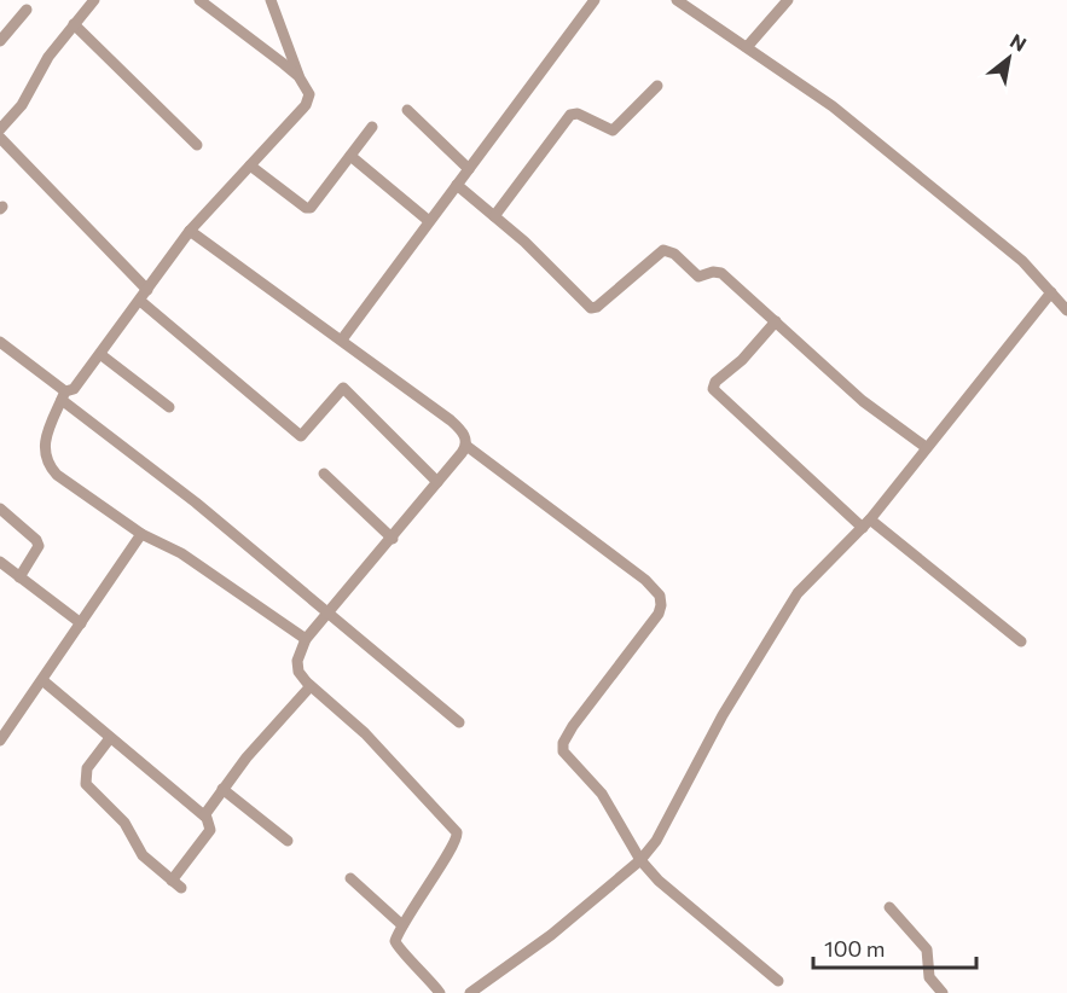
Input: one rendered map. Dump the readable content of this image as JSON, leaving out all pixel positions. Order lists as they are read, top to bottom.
{
  "scale_bar": "100 m",
  "north": "top right"
}
